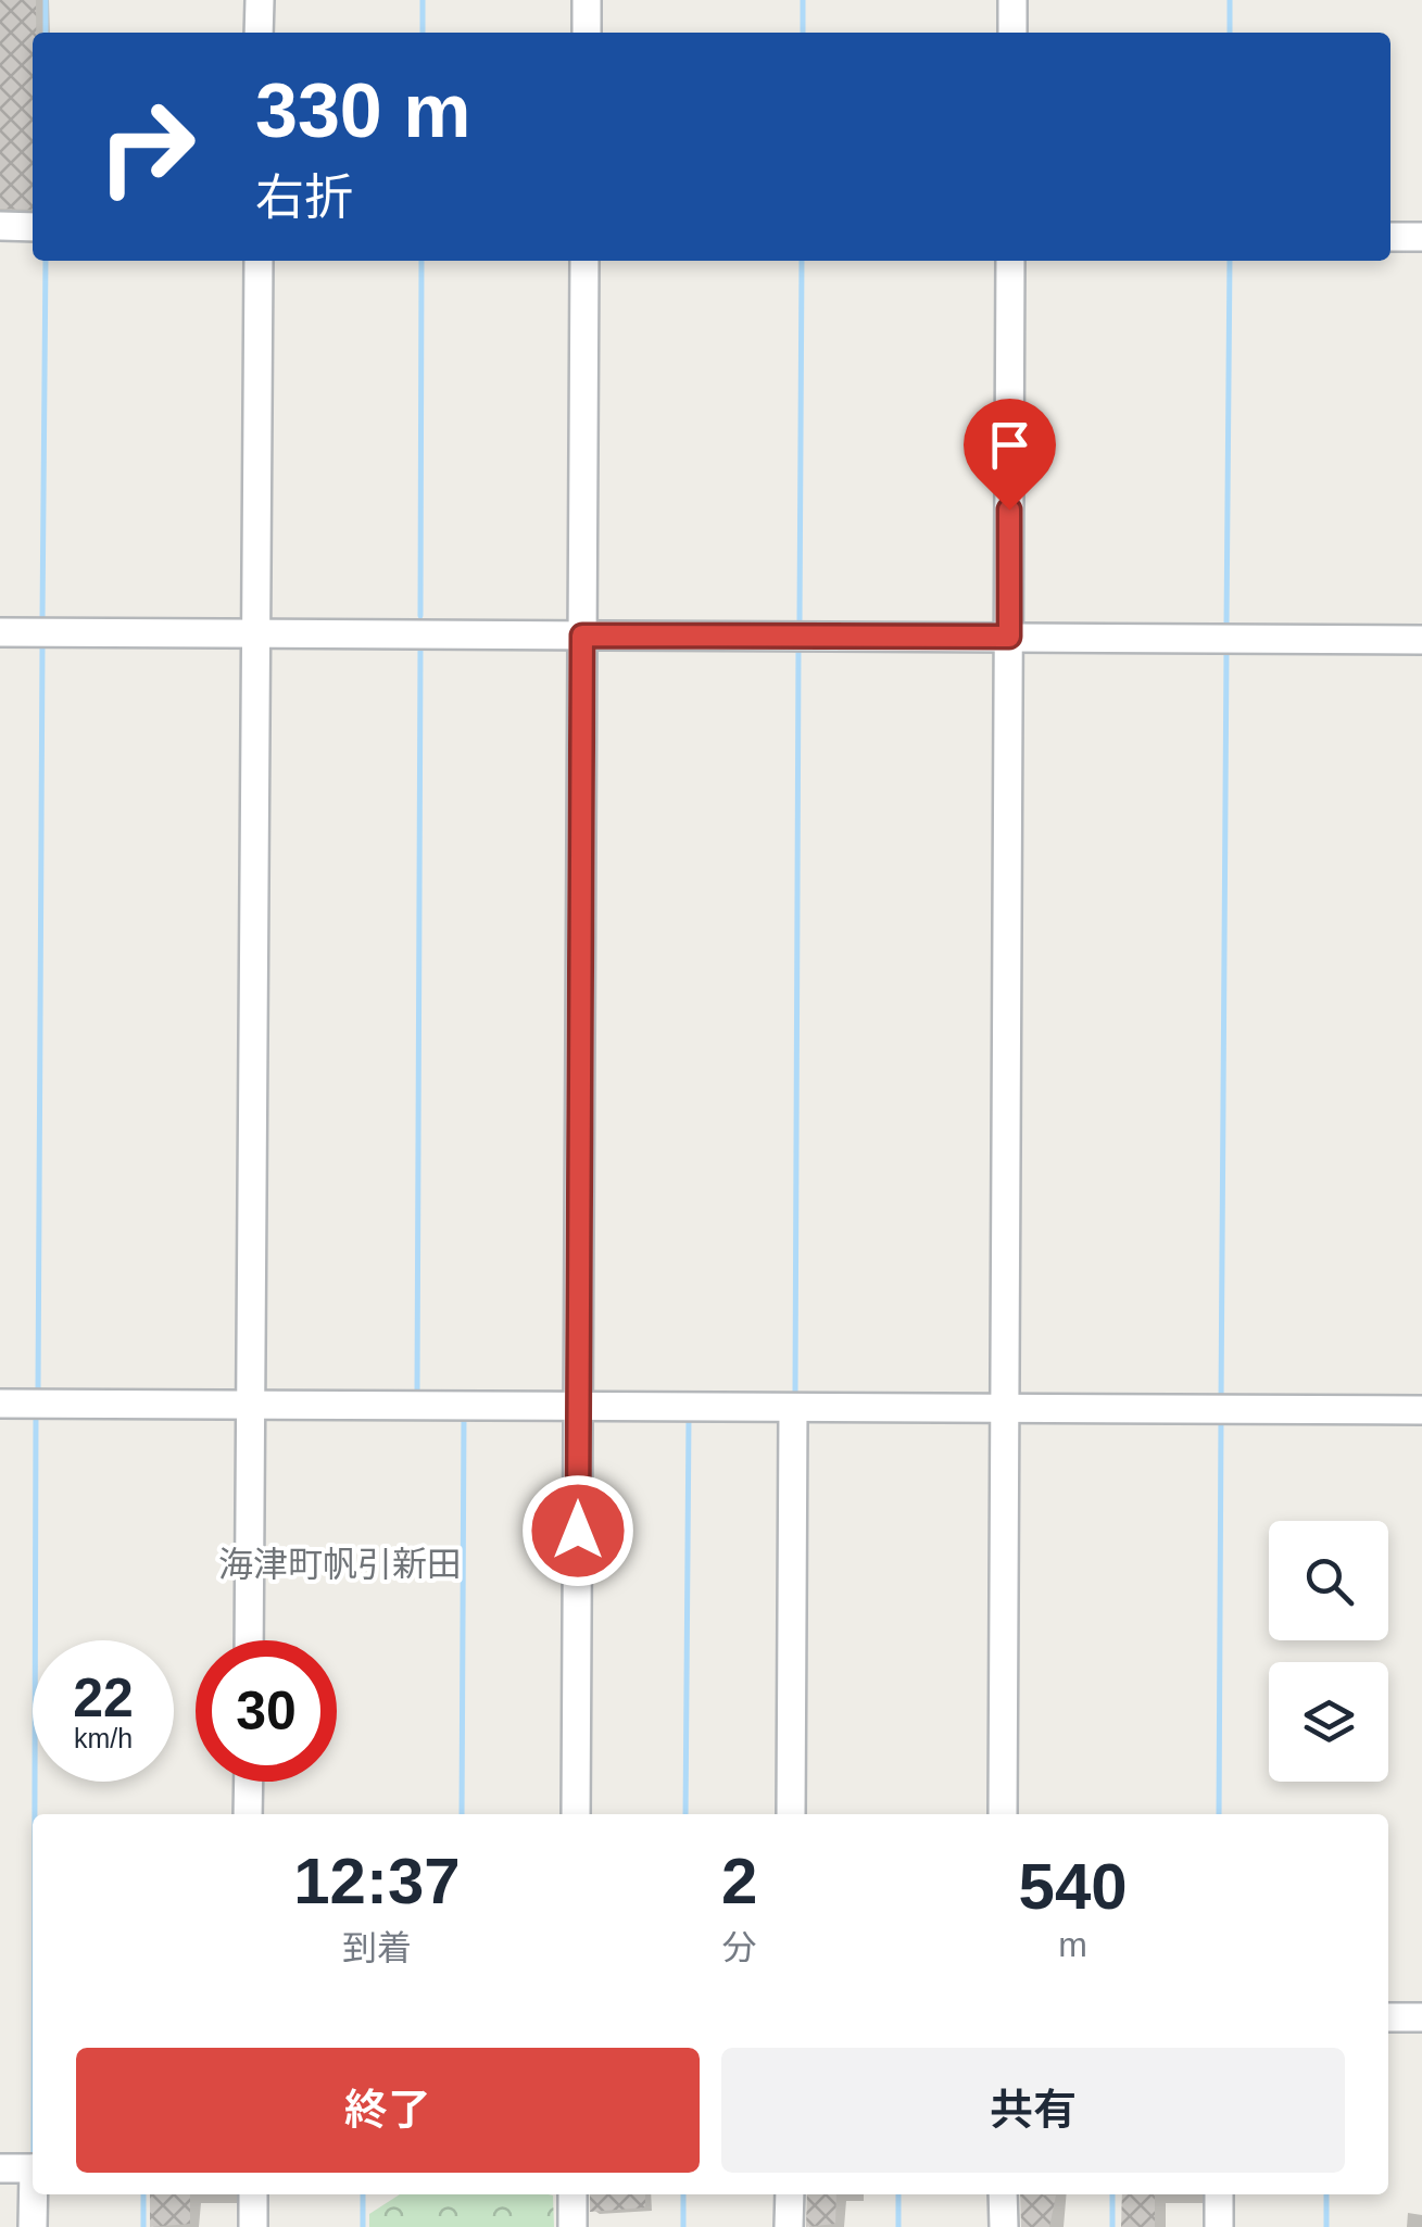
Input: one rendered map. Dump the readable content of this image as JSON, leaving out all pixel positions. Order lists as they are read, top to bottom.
{
  "districts": ["海津町帆引新田"],
  "page": {
    "turn": ["330 m", "右折"],
    "speed": "22 km/h",
    "limit": "30",
    "eta": [
      "12:37",
      "到着",
      "2",
      "分",
      "540",
      "m"
    ],
    "buttons": ["終了", "共有"]
  }
}
